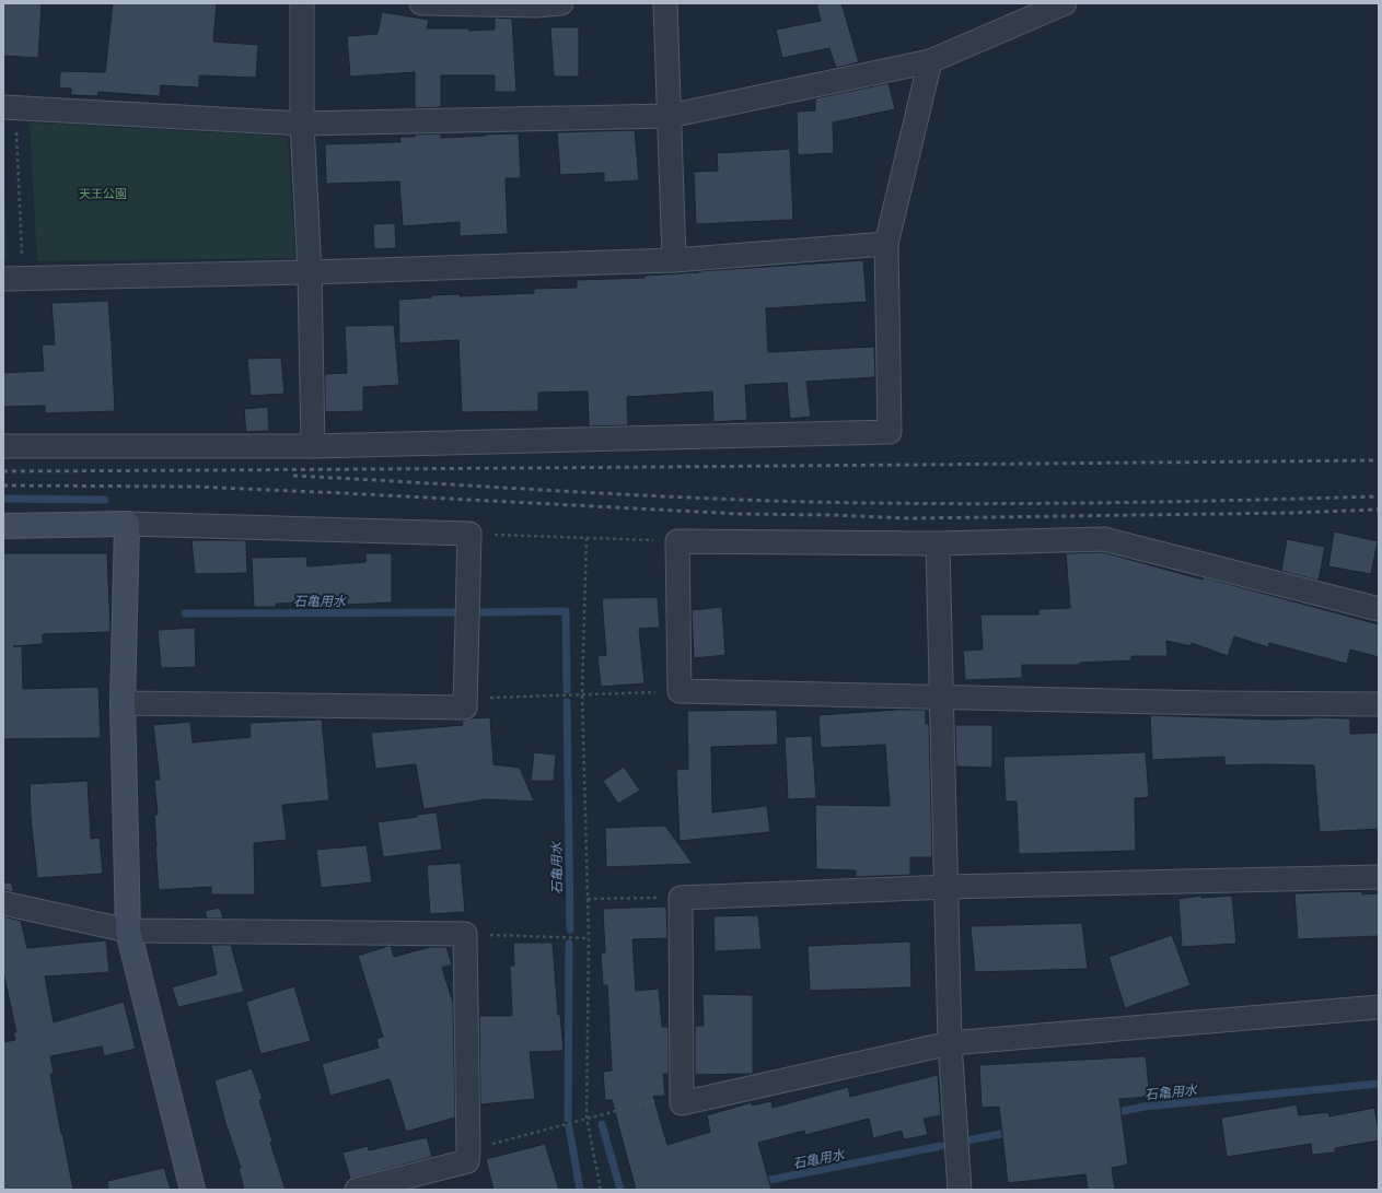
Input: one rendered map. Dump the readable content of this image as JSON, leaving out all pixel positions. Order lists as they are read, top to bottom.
{
  "water": ["石亀用水"],
  "parks": ["天王公園"]
}
